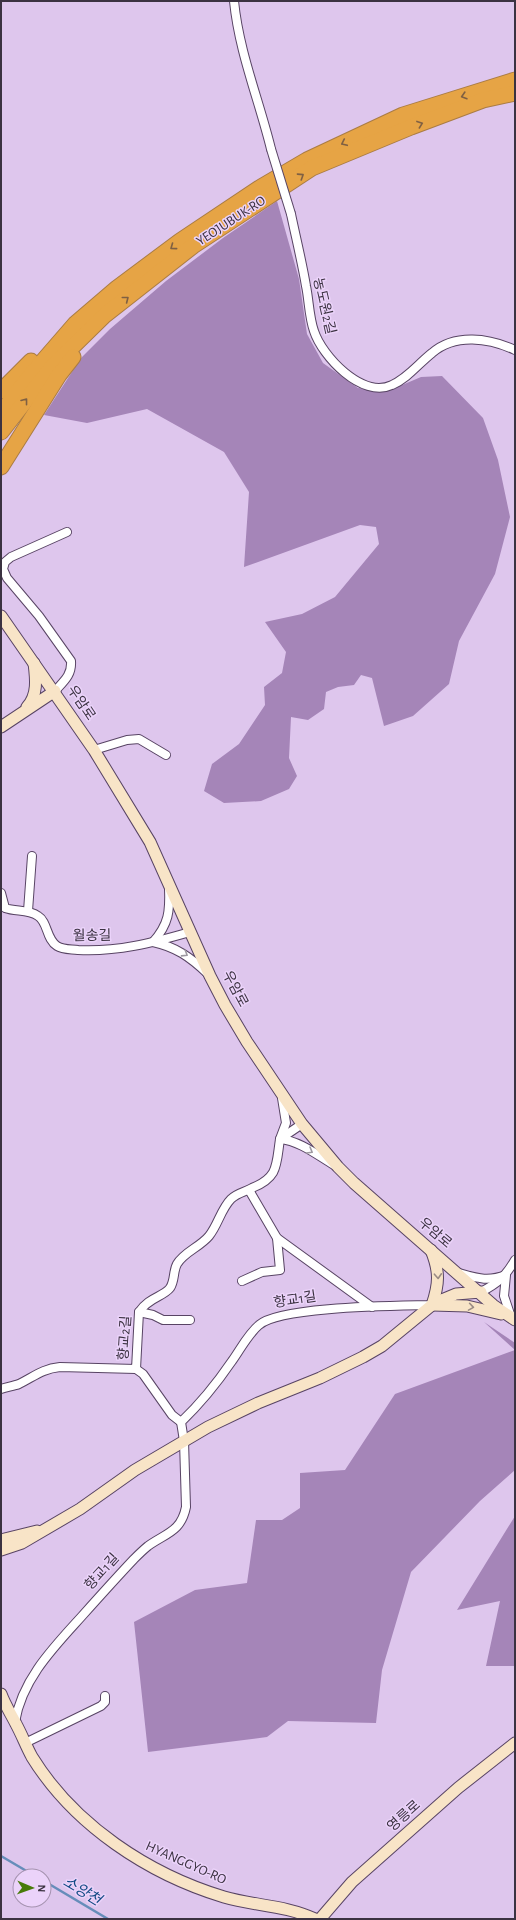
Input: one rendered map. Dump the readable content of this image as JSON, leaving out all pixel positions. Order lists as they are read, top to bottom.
{
  "streets": {
    "highway": ["YEOJUBUK-RO"],
    "street": [
      "농도원2길",
      "우암로",
      "월송길",
      "향교1길",
      "향교2길",
      "영릉로",
      "HYANGGYO-RO"
    ]
  },
  "crossings": [
    ["우암로", "월송길"],
    ["우암로", "향교1길"],
    ["우암로", "향교2길"],
    ["향교1길", "HYANGGYO-RO"]
  ],
  "water": ["소양천"],
  "north": "right"
}
